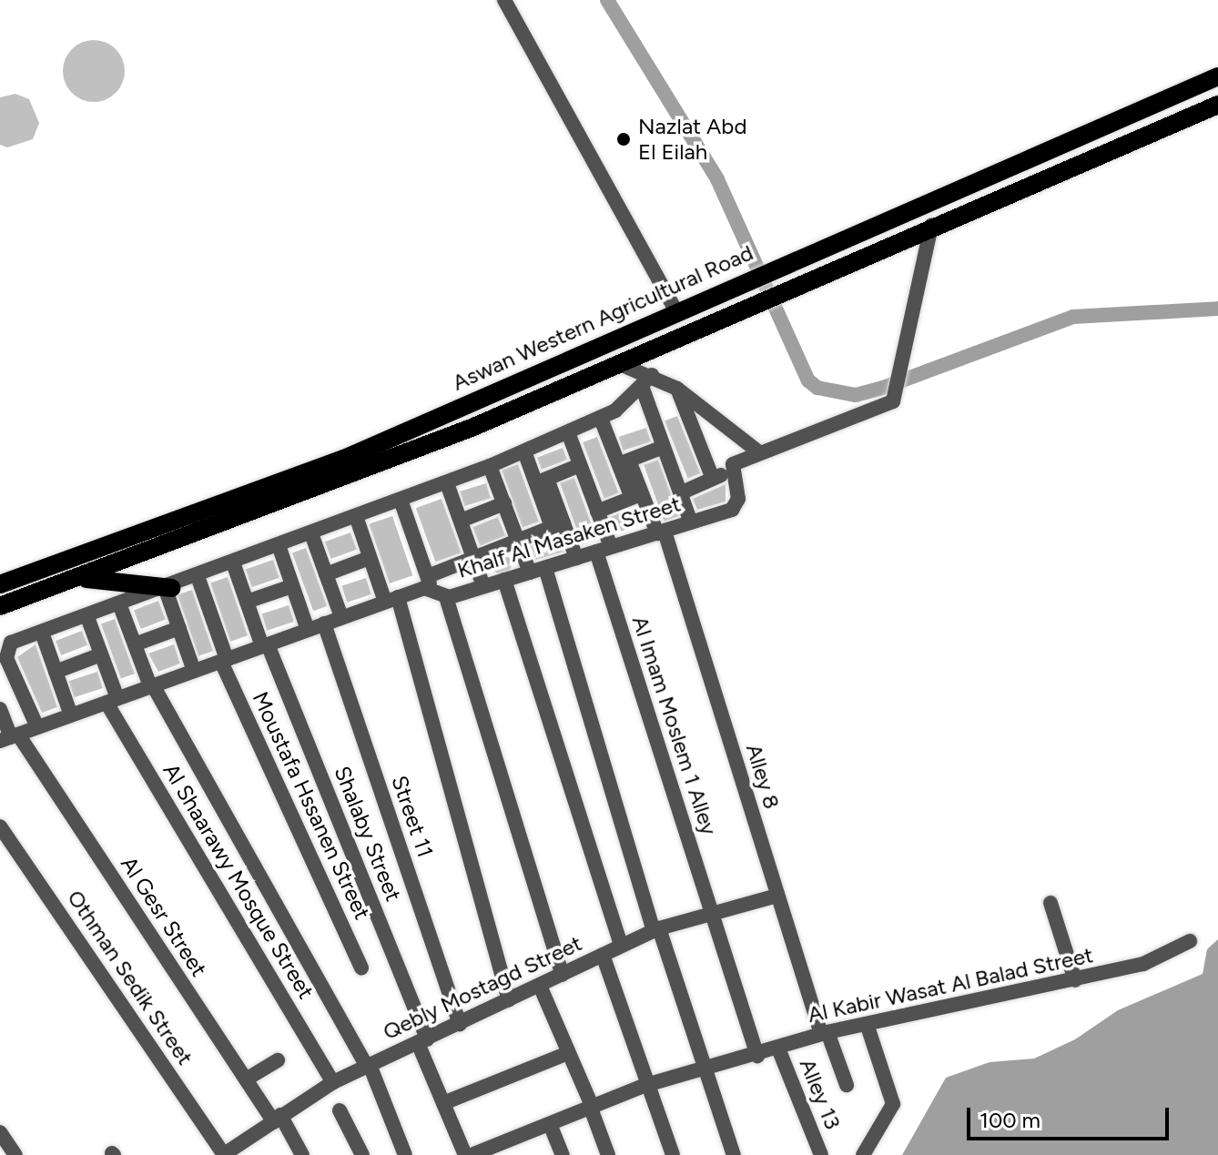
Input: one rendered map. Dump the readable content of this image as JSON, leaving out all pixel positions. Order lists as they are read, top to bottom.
{
  "streets": {
    "main road": ["Aswan Western Agricultural Road"],
    "street": [
      "Khalf Al Masaken Street",
      "Al Imam Moslem 1 Alley",
      "Alley 8",
      "Moustafa Hssanen Street",
      "Street 11",
      "Shalaby Street",
      "Al Shaarawy Mosque Street",
      "Al Gesr Street",
      "Othman Sedik Street",
      "Al Kabir Wasat Al Balad Street",
      "Qebly Mostagd Street",
      "Alley 13"
    ]
  },
  "crossings": [
    ["Khalf Al Masaken Street", "Al Imam Moslem 1 Alley"],
    ["Khalf Al Masaken Street", "Alley 8"],
    ["Khalf Al Masaken Street", "Moustafa Hssanen Street"],
    ["Khalf Al Masaken Street", "Street 11"],
    ["Khalf Al Masaken Street", "Shalaby Street"],
    ["Khalf Al Masaken Street", "Al Shaarawy Mosque Street"],
    ["Khalf Al Masaken Street", "Al Gesr Street"],
    ["Al Imam Moslem 1 Alley", "Al Kabir Wasat Al Balad Street"],
    ["Al Imam Moslem 1 Alley", "Qebly Mostagd Street"],
    ["Alley 8", "Al Kabir Wasat Al Balad Street"],
    ["Alley 8", "Qebly Mostagd Street"],
    ["Street 11", "Qebly Mostagd Street"],
    ["Shalaby Street", "Qebly Mostagd Street"],
    ["Al Shaarawy Mosque Street", "Qebly Mostagd Street"],
    ["Al Gesr Street", "Qebly Mostagd Street"],
    ["Othman Sedik Street", "Qebly Mostagd Street"],
    ["Al Kabir Wasat Al Balad Street", "Alley 13"]
  ],
  "places": ["Nazlat Abd El Eilah"],
  "scale_bar": "100 m"
}
